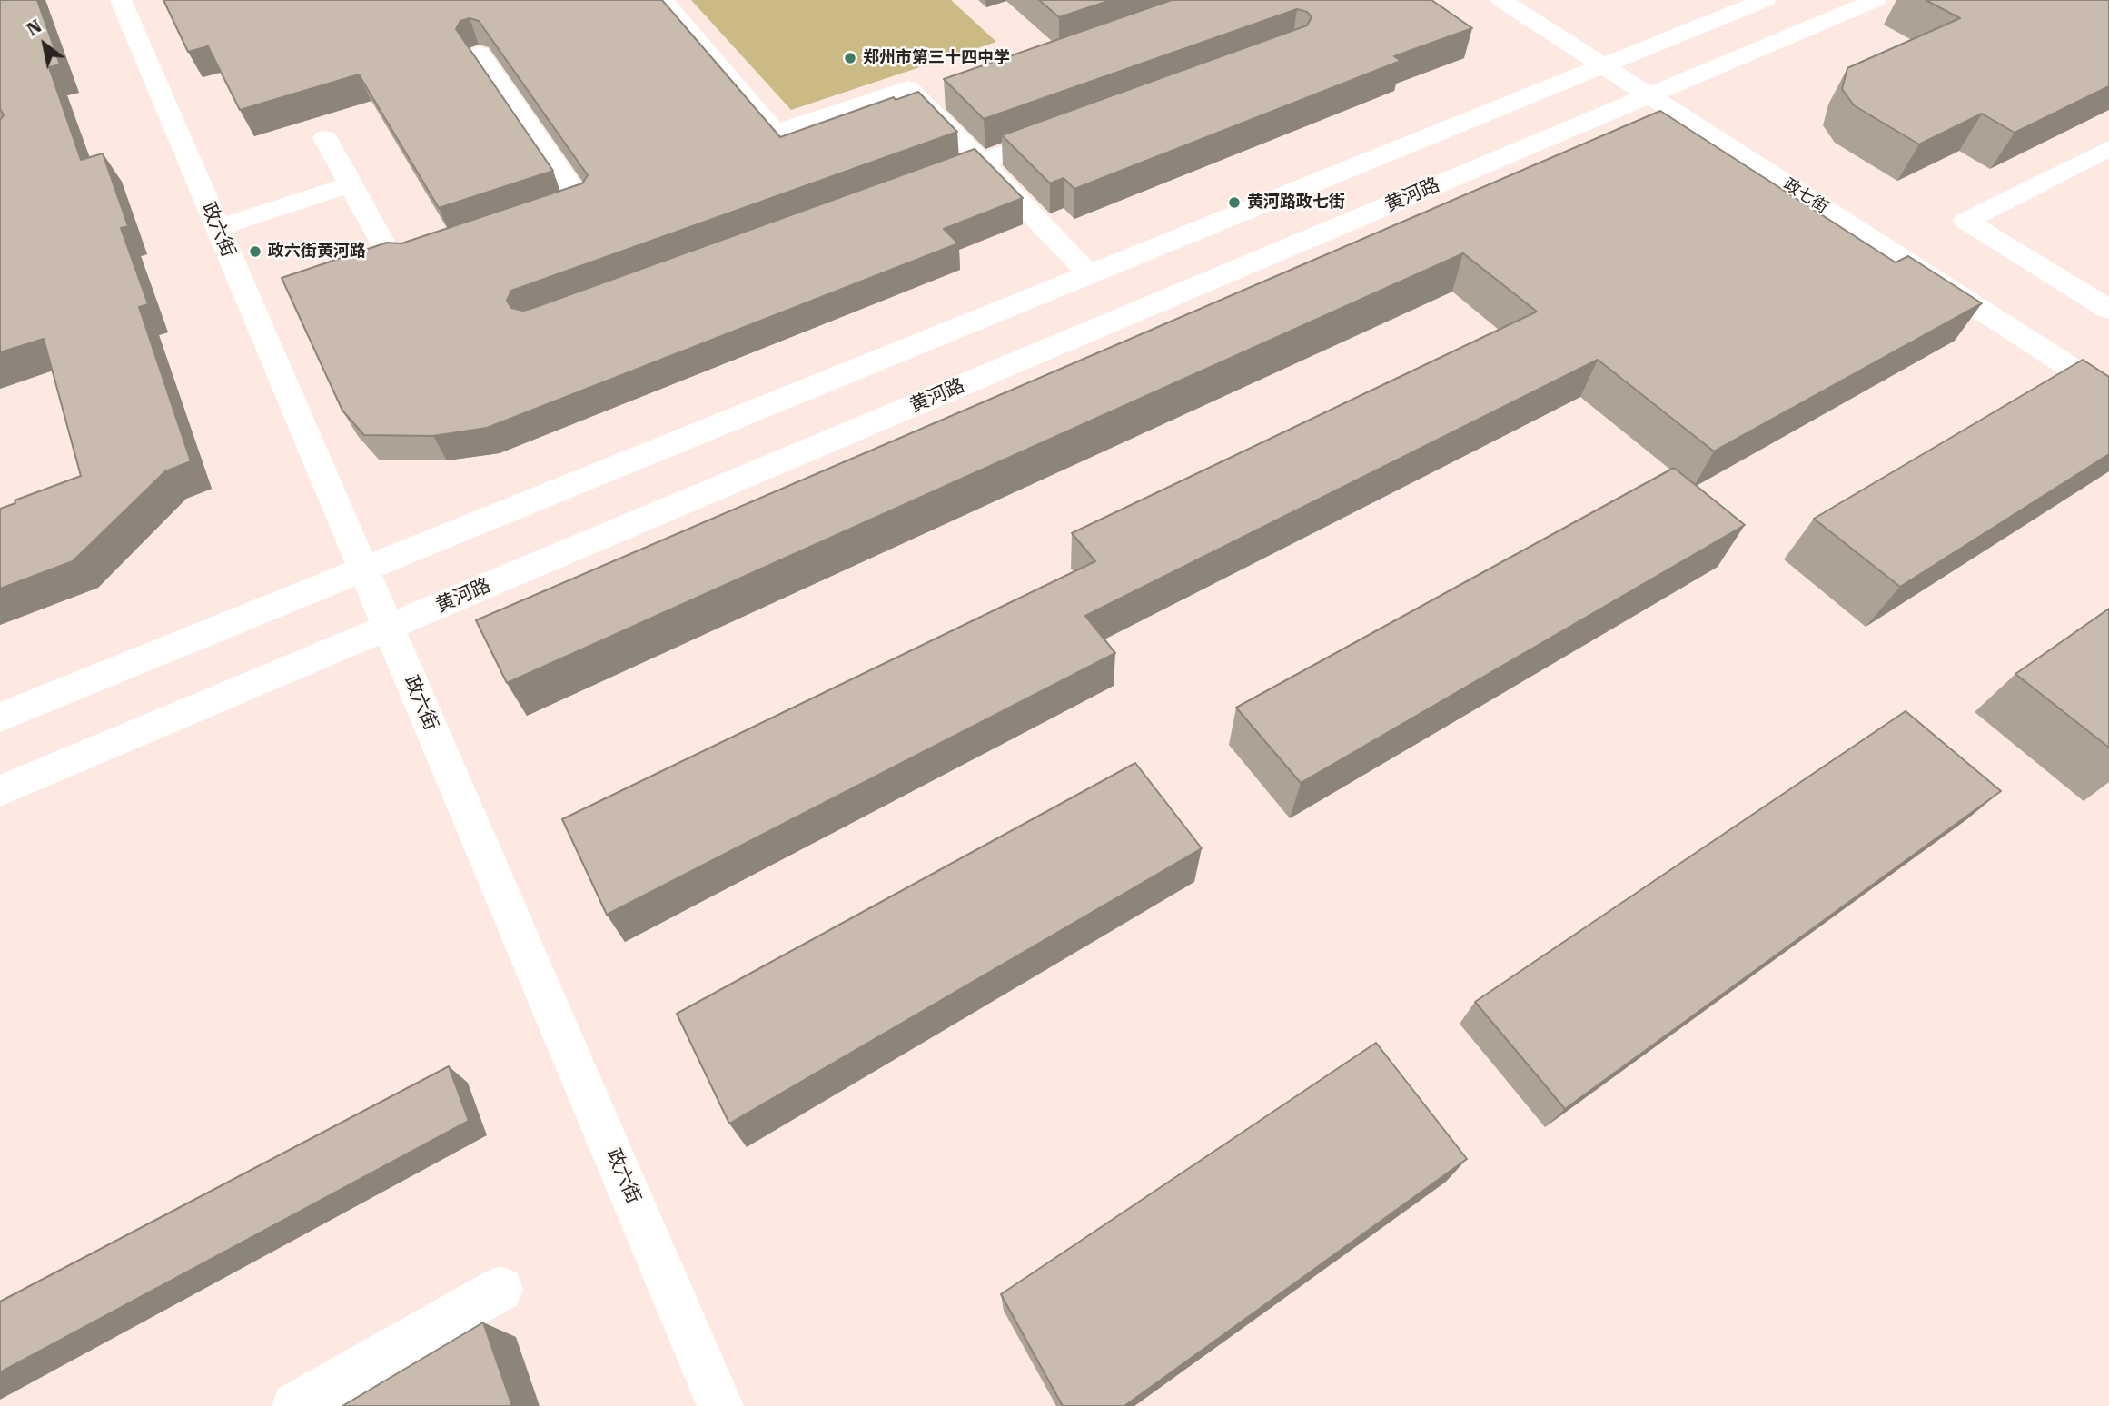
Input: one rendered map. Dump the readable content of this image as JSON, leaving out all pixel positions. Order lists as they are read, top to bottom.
{
  "streets": {
    "main road": ["黄河路", "政七街", "政六街"]
  },
  "crossings": [
    ["黄河路", "政七街"],
    ["黄河路", "政六街"]
  ],
  "places": ["郑州市第三十四中学", "黄河路政七街", "政六街黄河路"],
  "north": "top left"
}
